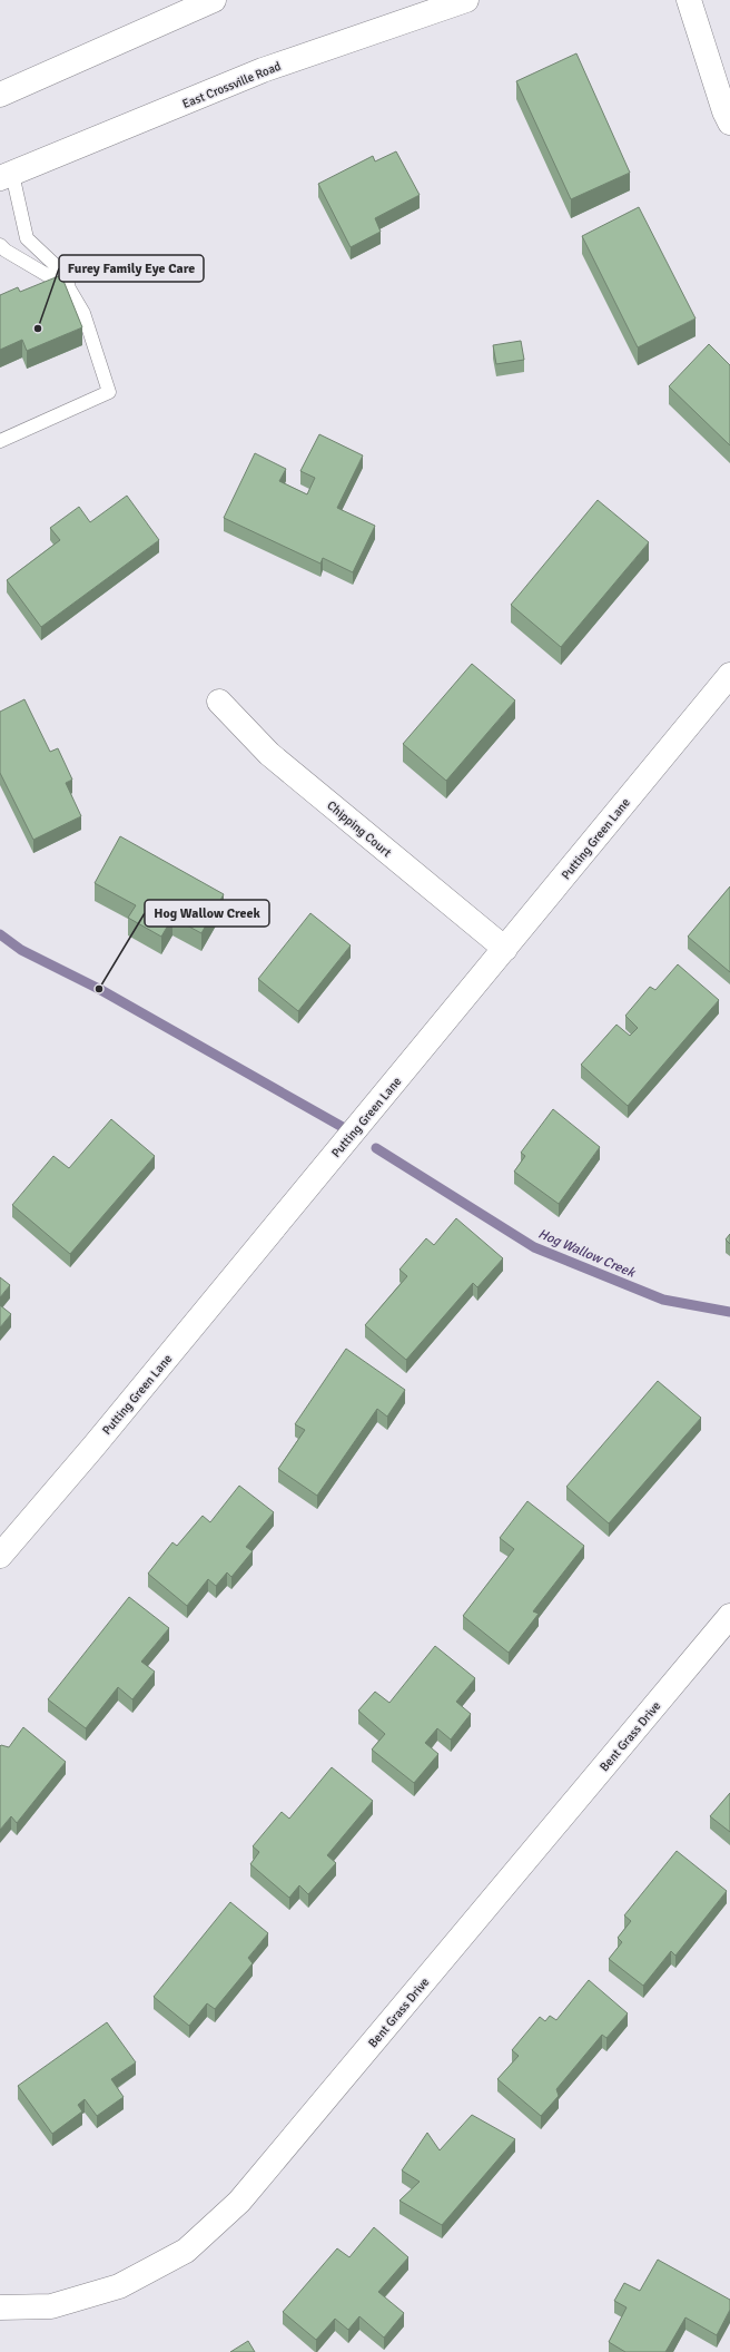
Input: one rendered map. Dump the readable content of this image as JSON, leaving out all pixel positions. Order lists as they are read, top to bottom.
{
  "streets": {
    "street": [
      "East Crossville Road",
      "Chipping Court",
      "Putting Green Lane",
      "Bent Grass Drive"
    ]
  },
  "crossings": [
    ["Chipping Court", "Putting Green Lane"]
  ],
  "water": ["Hog Wallow Creek"],
  "places": ["Furey Family Eye Care", "Hog Wallow Creek"]
}
